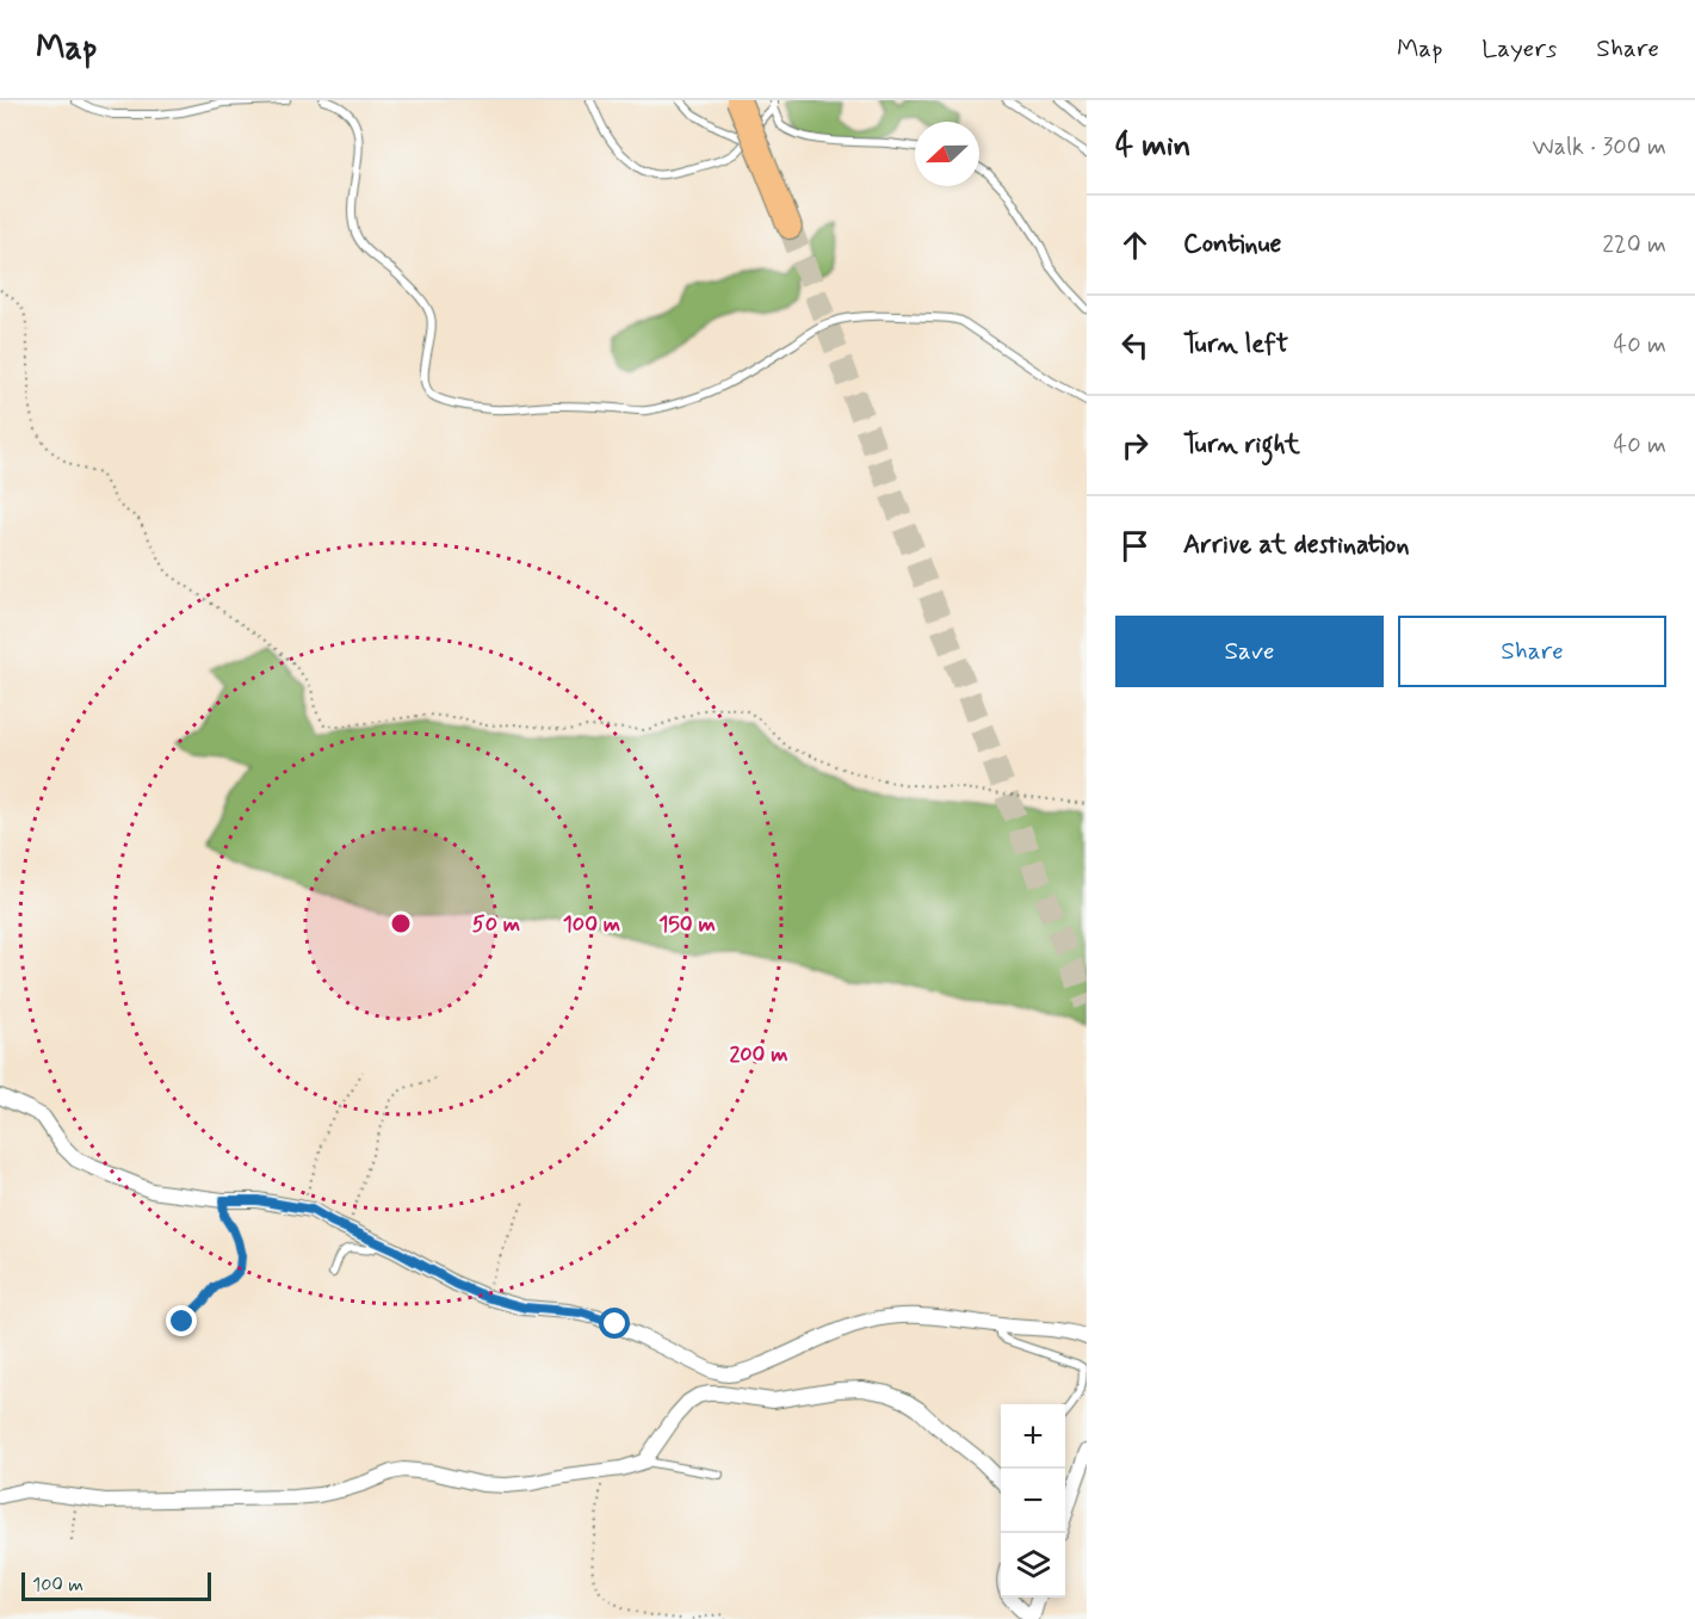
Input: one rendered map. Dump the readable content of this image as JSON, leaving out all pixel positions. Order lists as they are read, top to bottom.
{
  "scale_bar": "100 m",
  "north": "left",
  "page": {
    "header": "Map",
    "nav": ["Map", "Layers", "Share"],
    "heading": ["4 min", "Walk · 300 m"],
    "list": [
      ["Continue", "220 m"],
      ["Turn left", "40 m"],
      ["Turn right", "40 m"],
      "Arrive at destination"
    ],
    "buttons": ["Save", "Share"],
    "map_buttons": ["+", "−"],
    "scale": "100 m"
  },
  "rings": [
    "50 m",
    "100 m",
    "150 m",
    "200 m"
  ]
}
